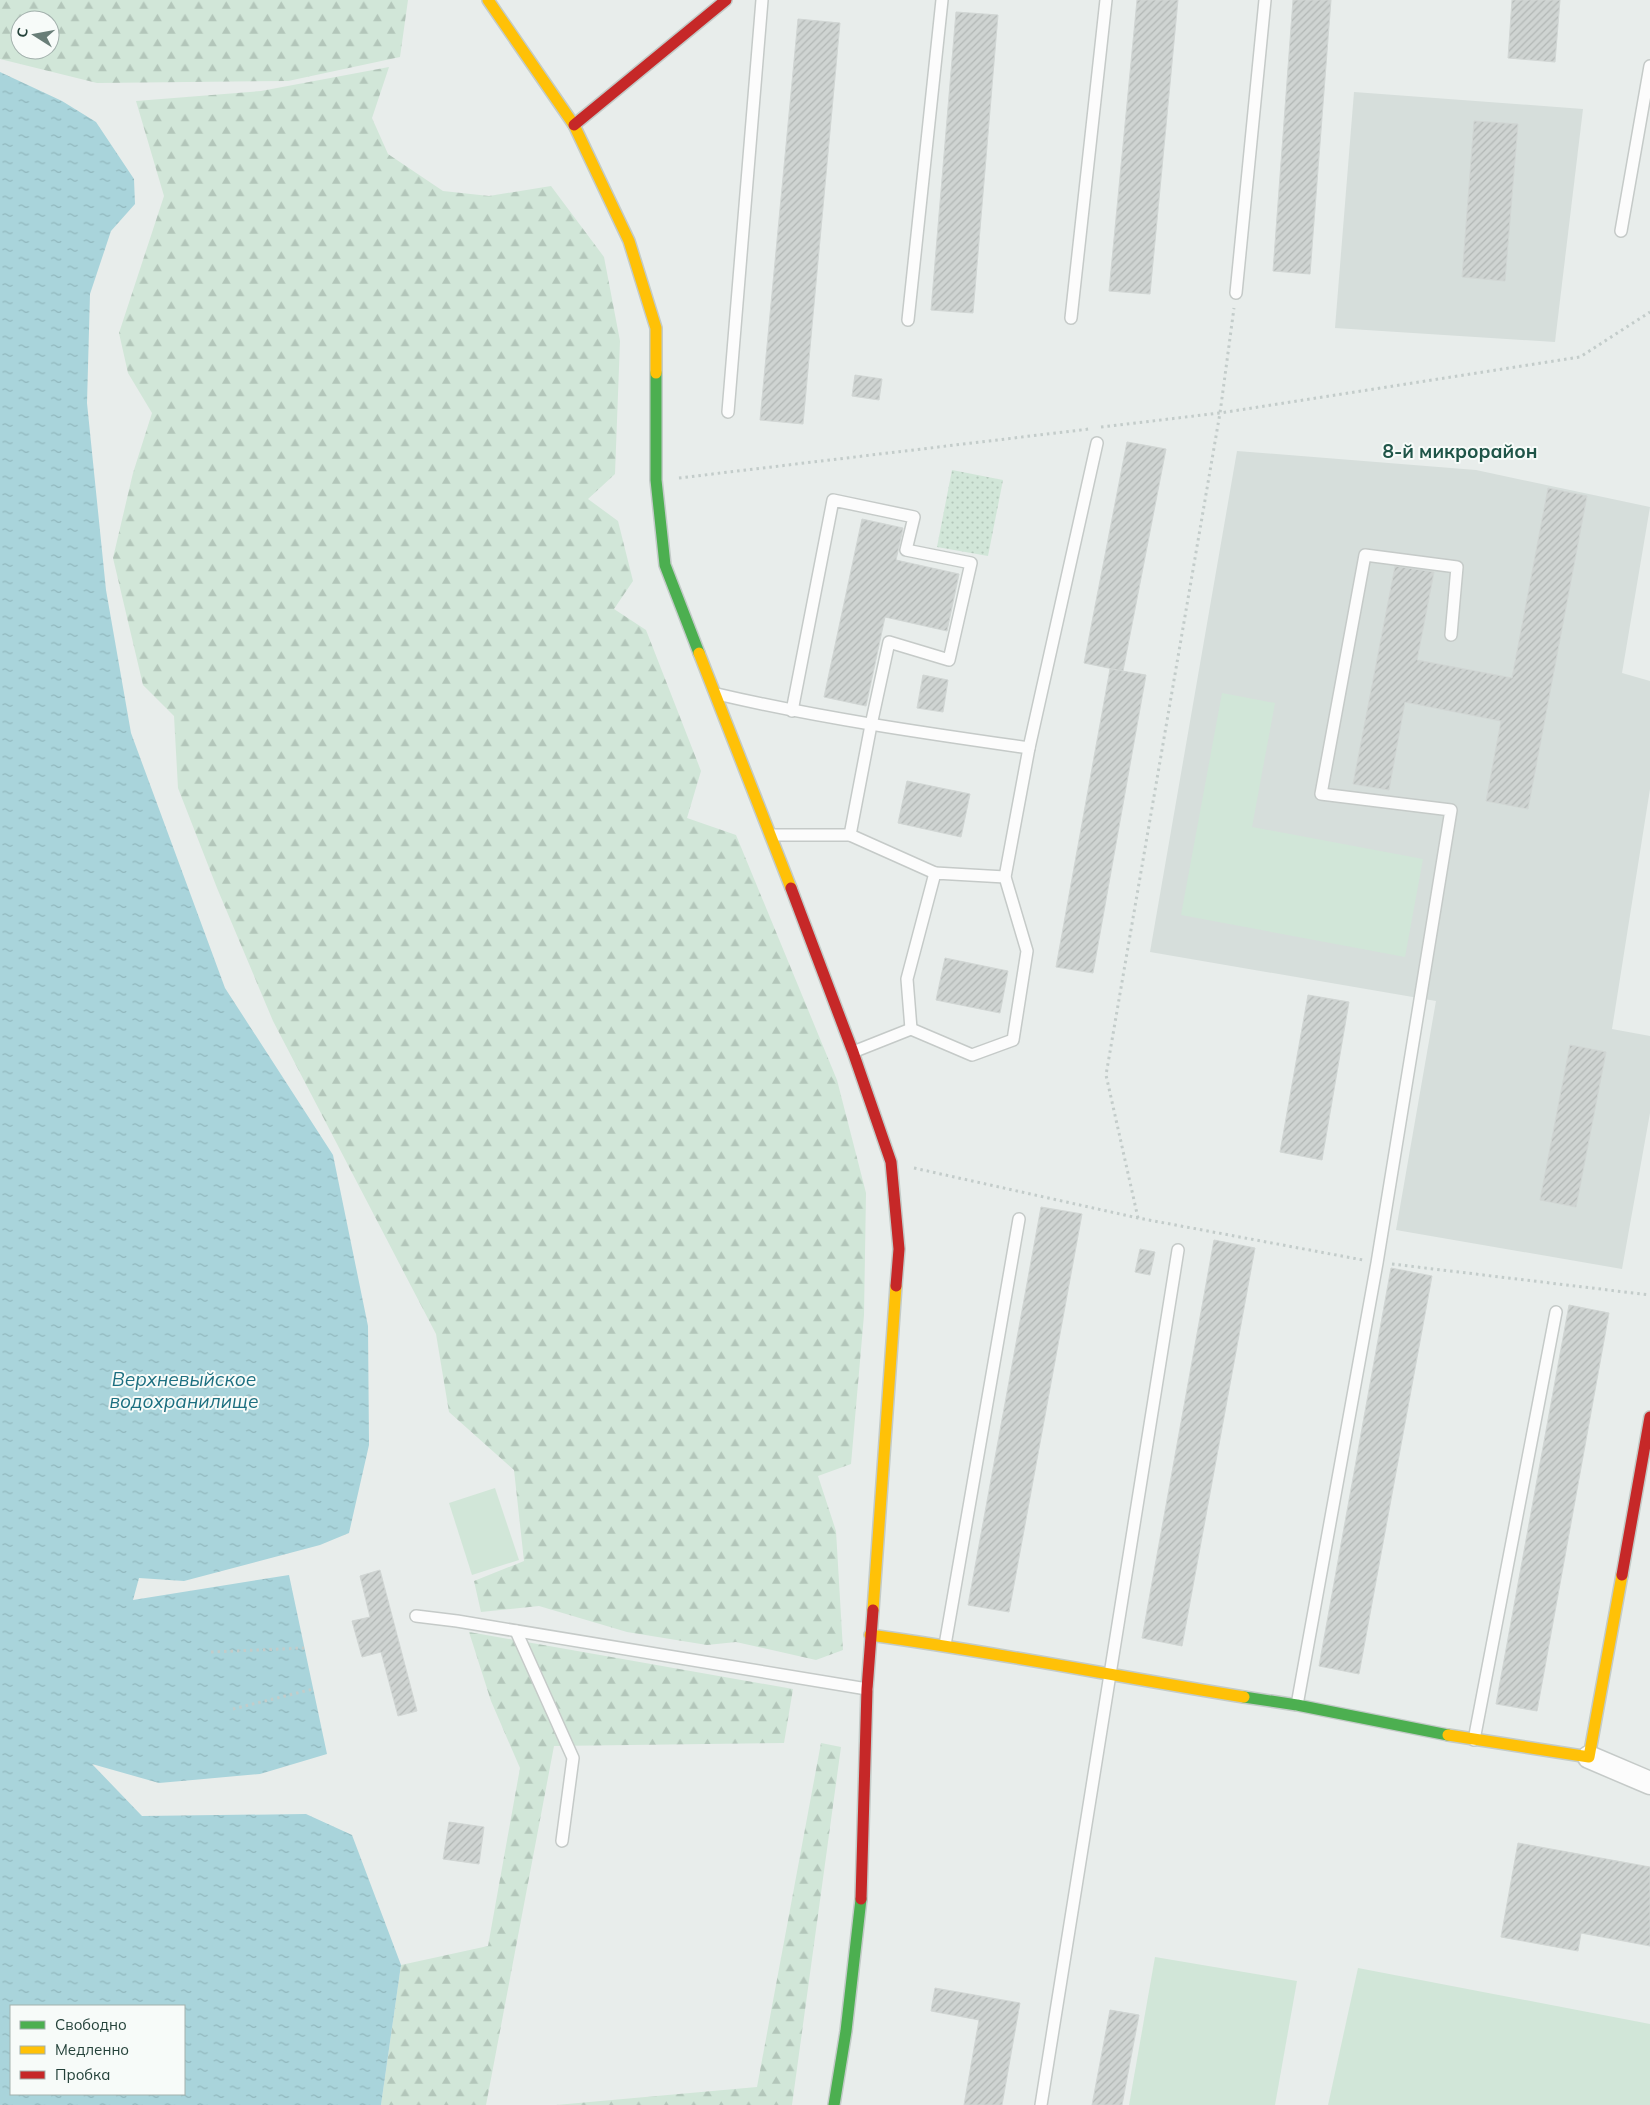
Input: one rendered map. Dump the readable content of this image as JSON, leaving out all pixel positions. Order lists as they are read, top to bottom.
{
  "districts": ["8-й микрорайон"],
  "water": ["Верхневыйское водохранилище"],
  "legend": ["Свободно", "Медленно", "Пробка"],
  "north": "left"
}
